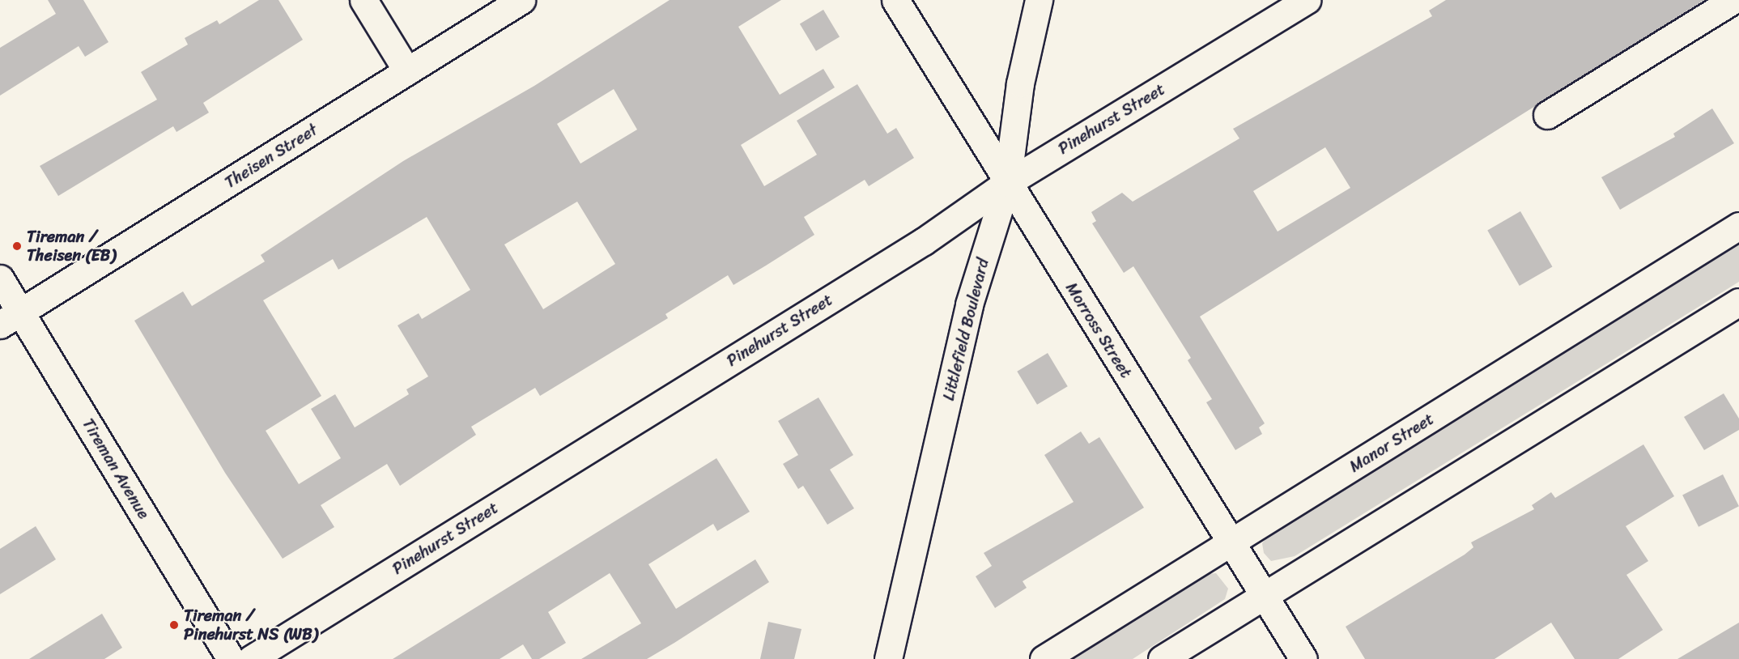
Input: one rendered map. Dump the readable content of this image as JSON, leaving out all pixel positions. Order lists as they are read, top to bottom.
{
  "streets": {
    "street": [
      "Pinehurst Street",
      "Theisen Street",
      "Littlefield Boulevard",
      "Morross Street",
      "Manor Street",
      "Tireman Avenue"
    ]
  },
  "crossings": [
    ["Pinehurst Street", "Littlefield Boulevard"],
    ["Pinehurst Street", "Morross Street"],
    ["Theisen Street", "Tireman Avenue"],
    ["Littlefield Boulevard", "Morross Street"],
    ["Morross Street", "Manor Street"]
  ],
  "places": ["Tireman / Theisen (EB)", "Tireman / Pinehurst NS (WB)"]
}
